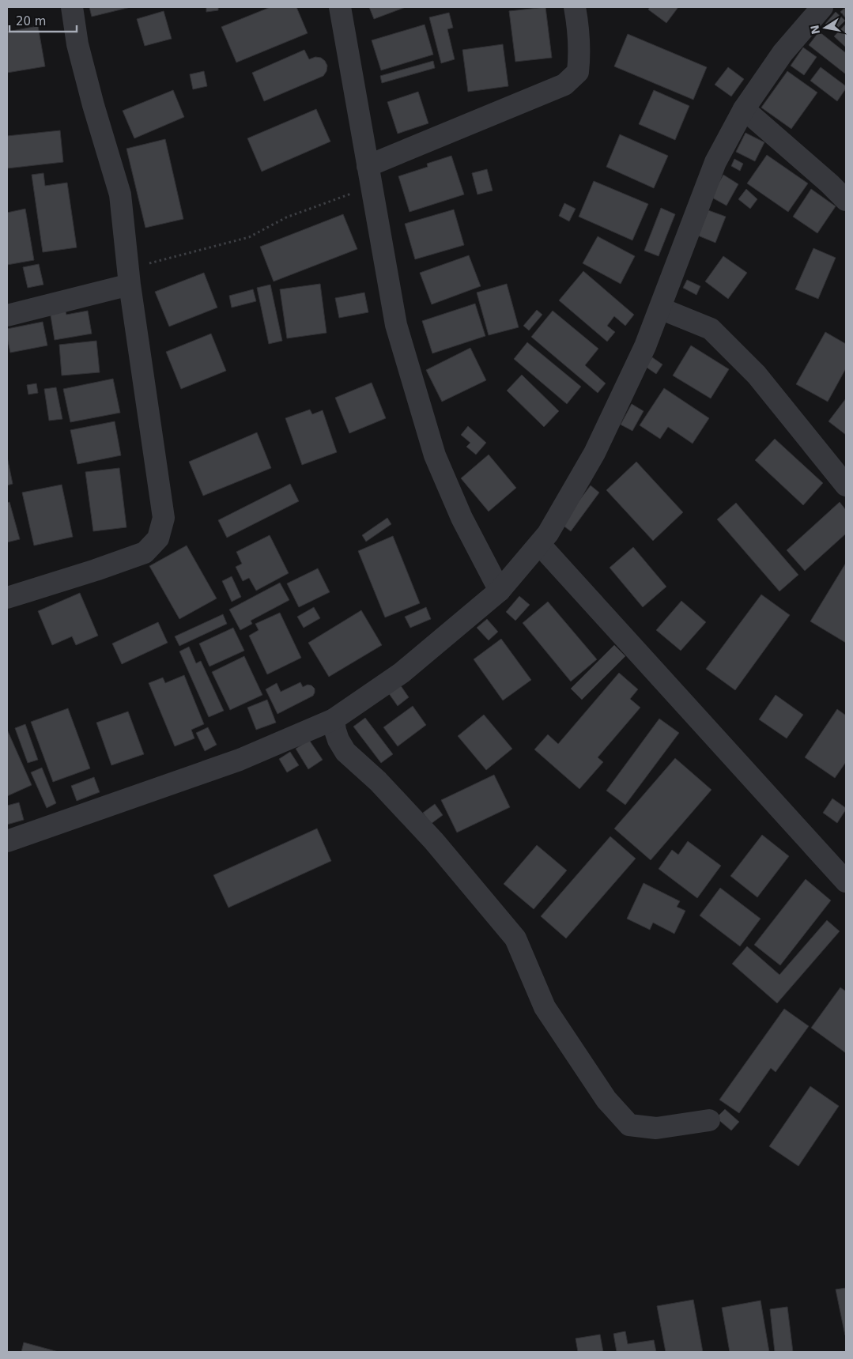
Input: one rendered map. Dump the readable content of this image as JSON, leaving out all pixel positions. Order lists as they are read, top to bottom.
{
  "scale_bar": "20 m",
  "north": "left"
}
